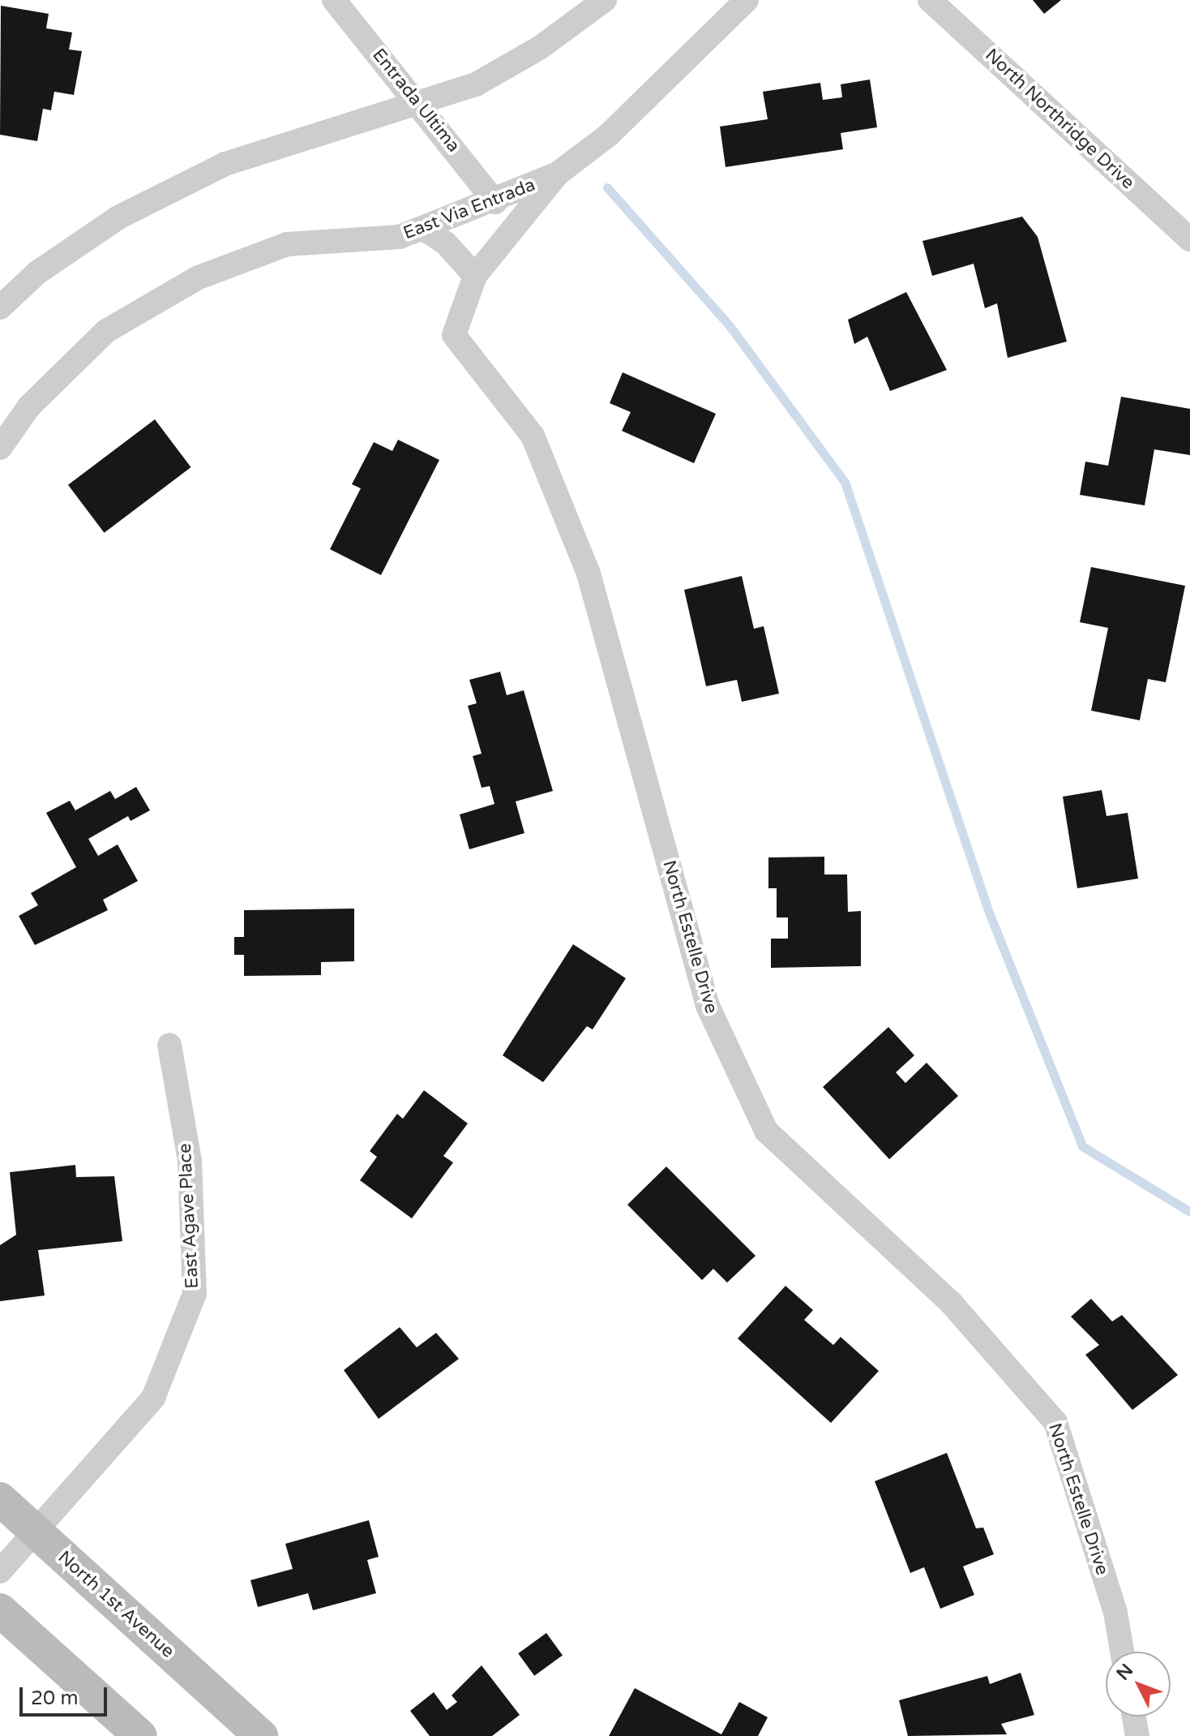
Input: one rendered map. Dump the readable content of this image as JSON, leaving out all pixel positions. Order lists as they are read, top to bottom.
{
  "streets": {
    "main road": ["North 1st Avenue"],
    "street": [
      "Entrada Ultima",
      "North Northridge Drive",
      "East Via Entrada",
      "North Estelle Drive",
      "East Agave Place"
    ]
  },
  "crossings": [
    ["Entrada Ultima", "East Via Entrada"],
    ["East Via Entrada", "North Estelle Drive"],
    ["East Agave Place", "North 1st Avenue"]
  ],
  "scale_bar": "20 m",
  "north": "top left"
}
